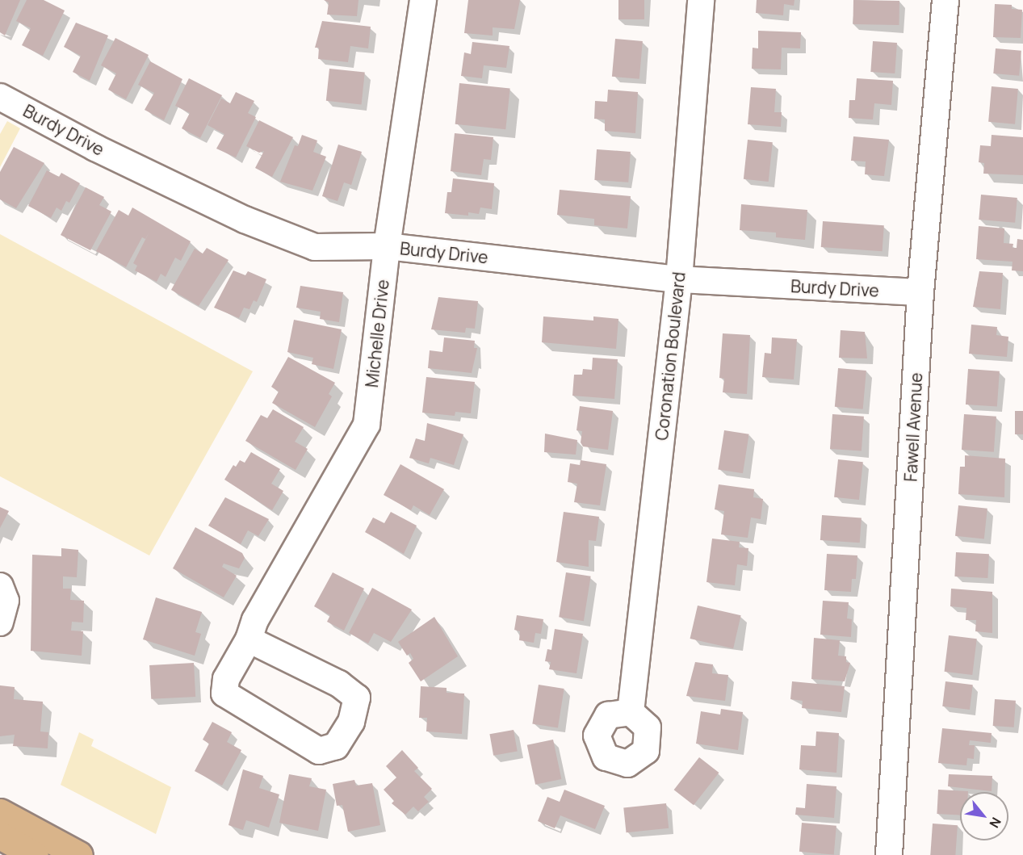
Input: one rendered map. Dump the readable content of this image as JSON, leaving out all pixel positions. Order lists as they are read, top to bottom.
{
  "streets": {
    "street": [
      "Burdy Drive",
      "Michelle Drive",
      "Coronation Boulevard",
      "Fawell Avenue"
    ]
  },
  "crossings": [
    ["Burdy Drive", "Michelle Drive"],
    ["Burdy Drive", "Coronation Boulevard"],
    ["Burdy Drive", "Fawell Avenue"]
  ],
  "north": "bottom right"
}
